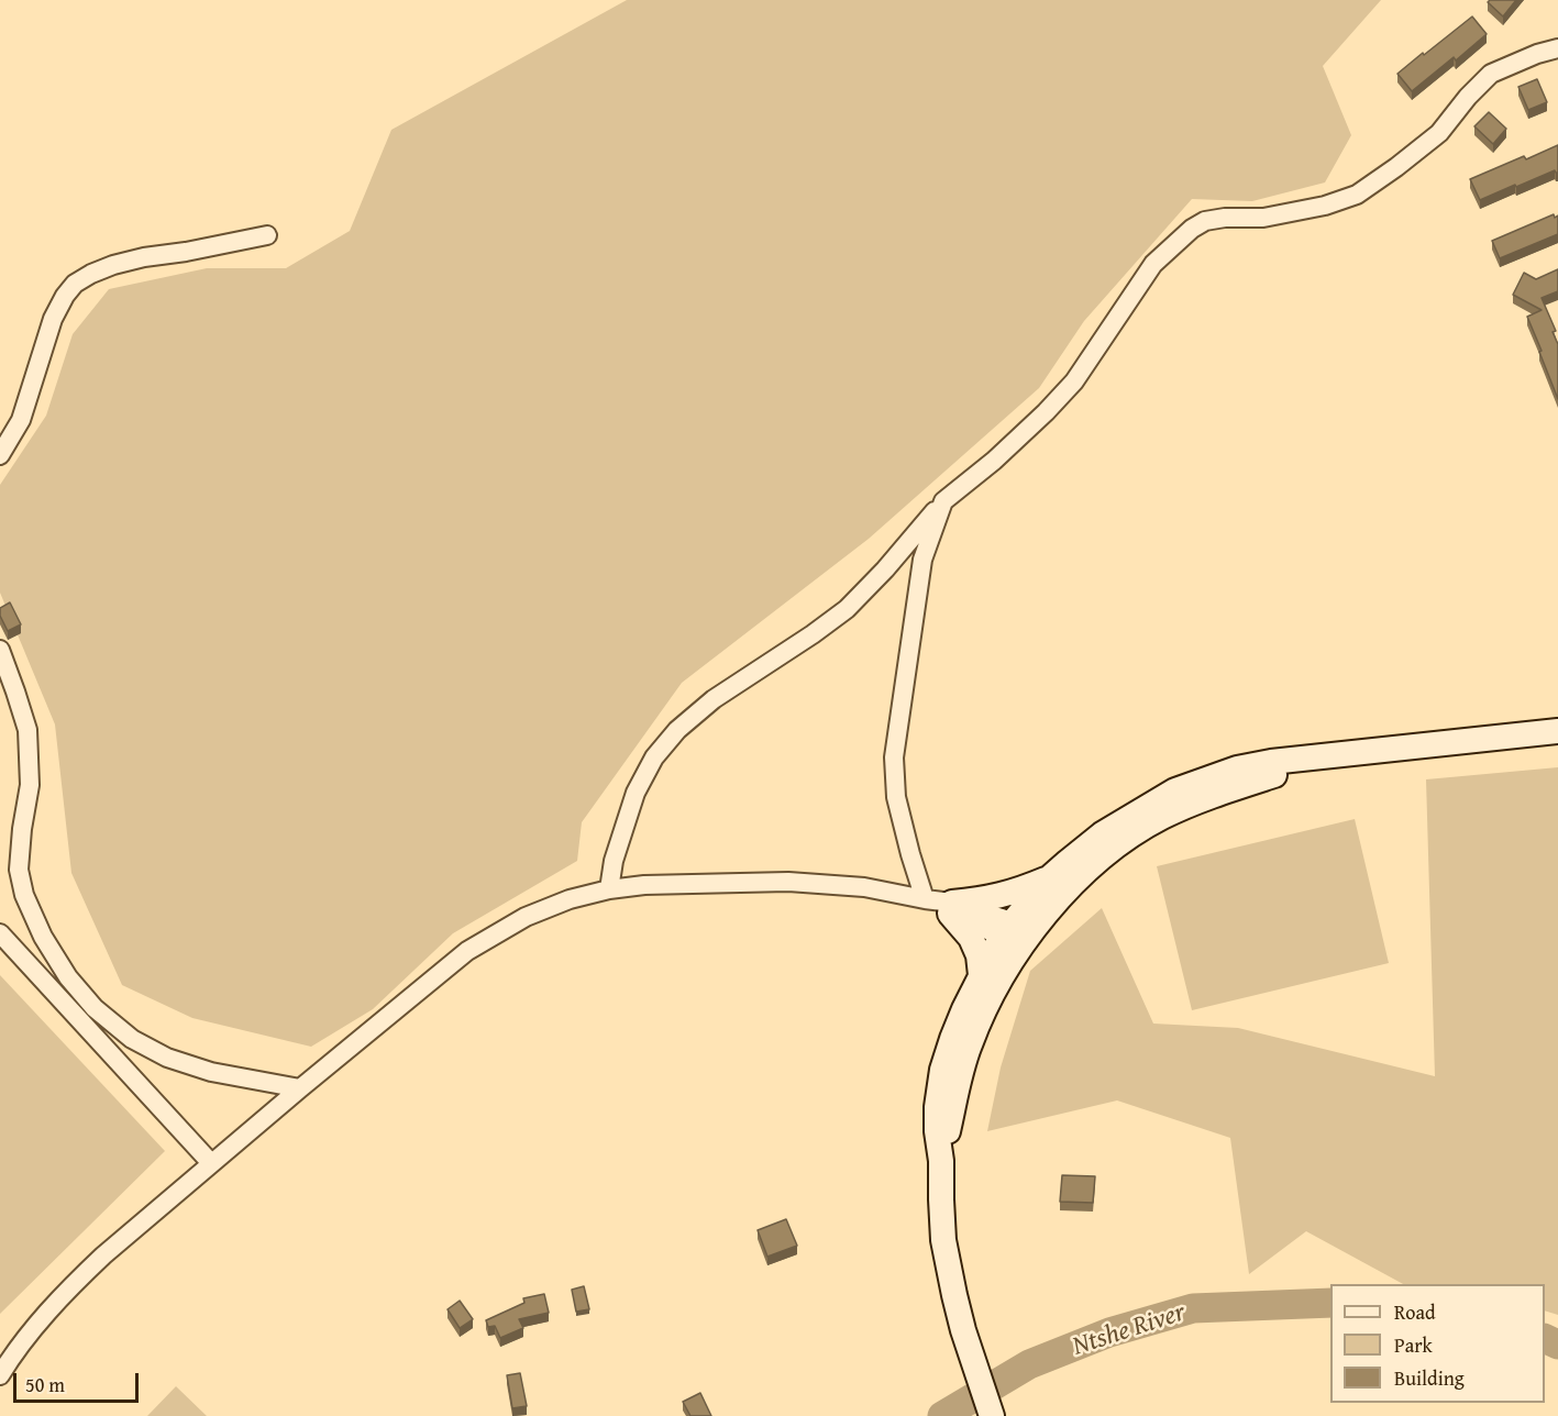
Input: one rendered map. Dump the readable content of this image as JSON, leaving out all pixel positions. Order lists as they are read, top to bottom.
{
  "water": ["Ntshe River"],
  "legend": ["Road", "Park", "Building"],
  "scale_bar": "50 m"
}
